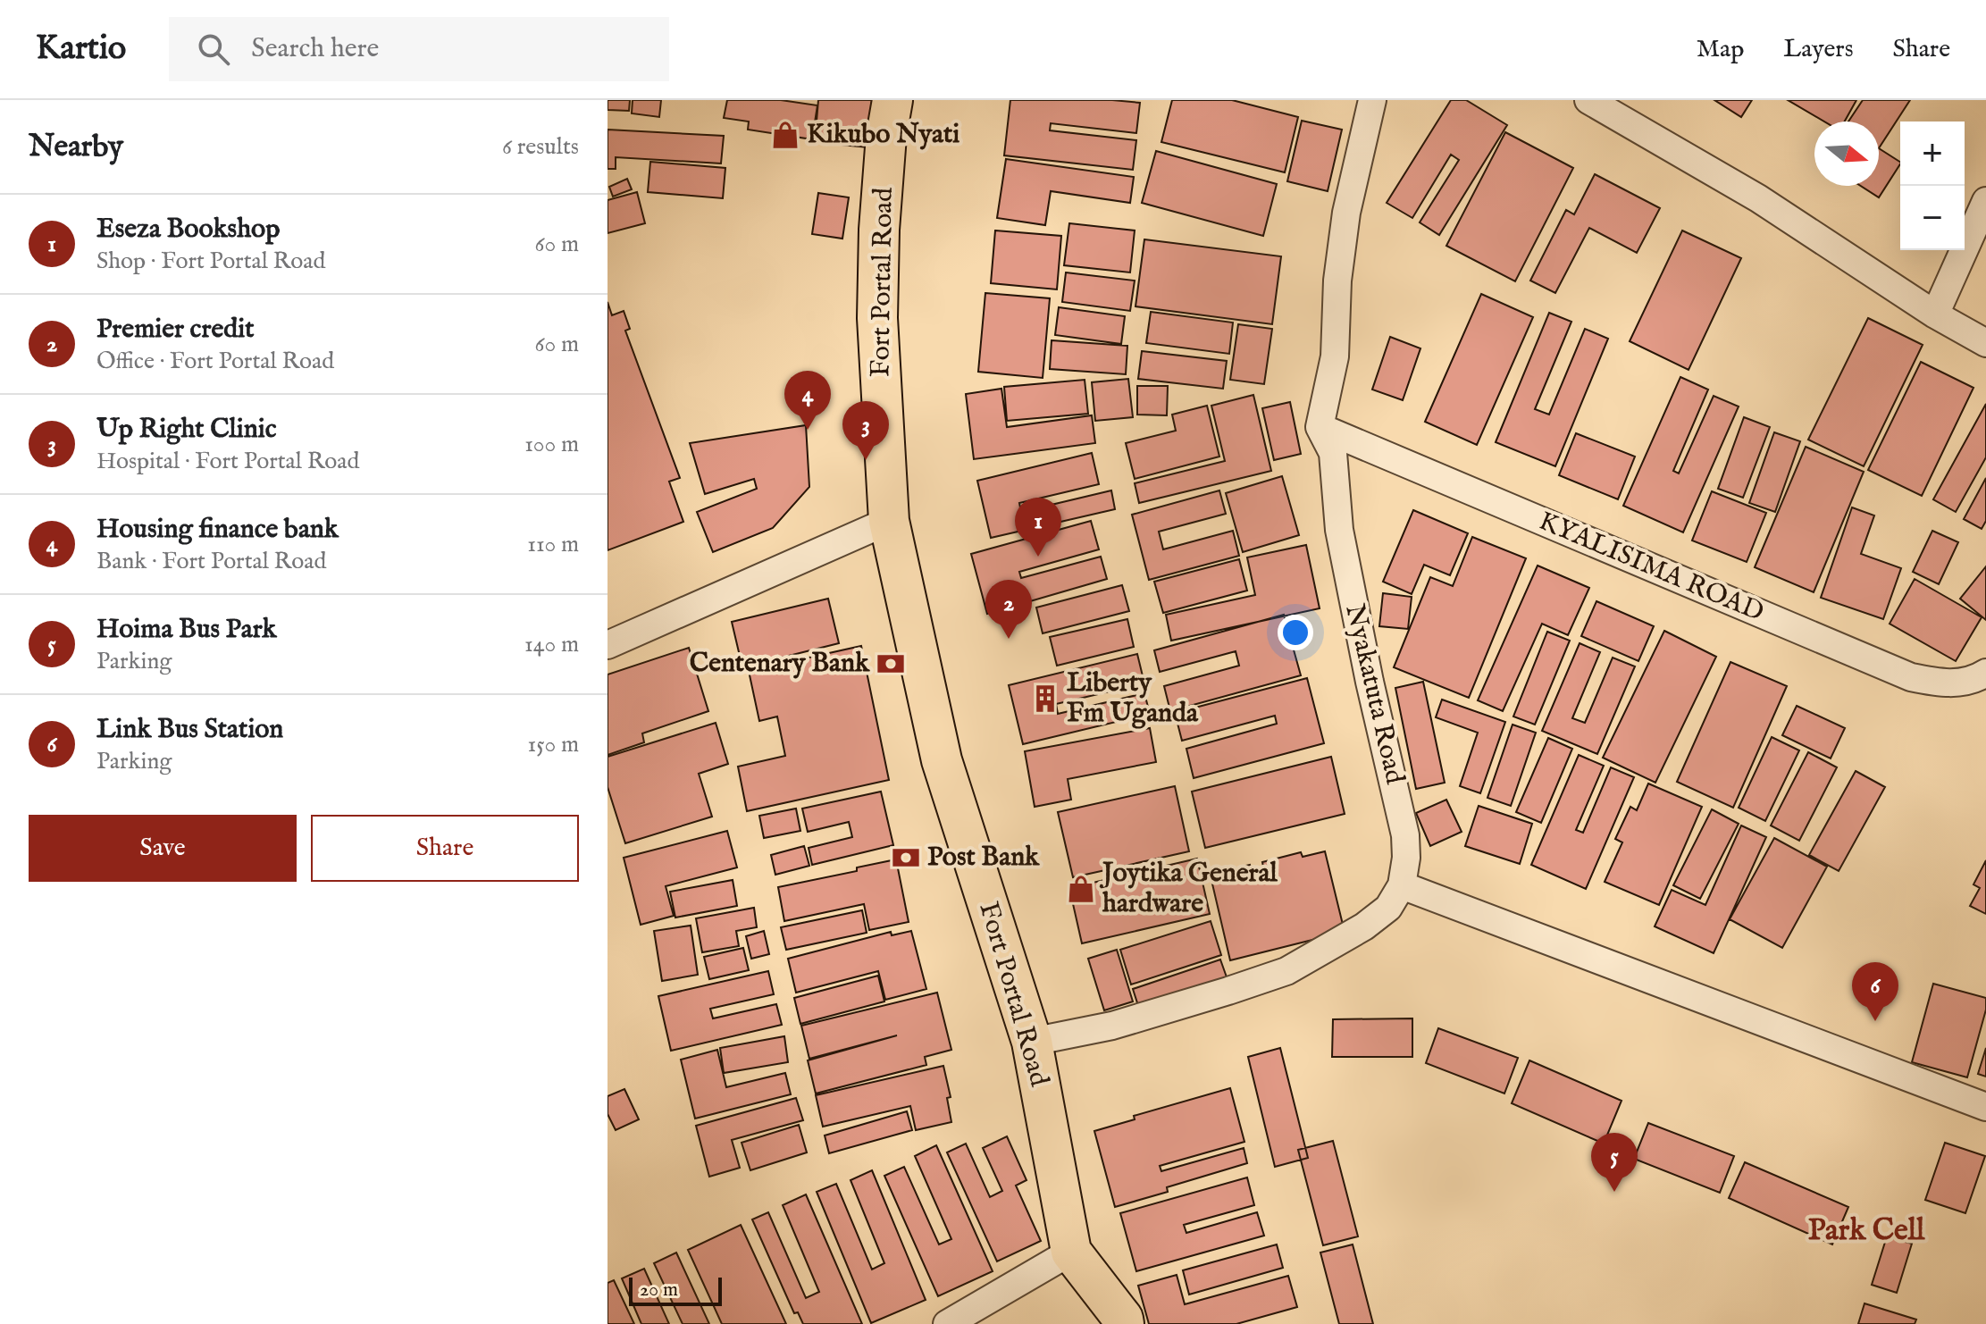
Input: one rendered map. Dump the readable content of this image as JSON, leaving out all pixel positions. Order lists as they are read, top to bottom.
{
  "streets": {
    "main road": ["Fort Portal Road"],
    "street": ["KYALISIMA ROAD", "Nyakatuta Road"]
  },
  "crossings": [
    ["Fort Portal Road", "Nyakatuta Road"],
    ["KYALISIMA ROAD", "Nyakatuta Road"]
  ],
  "districts": ["Park Cell"],
  "places": {
    "shop": ["Kikubo Nyati", "Joytika General hardware"],
    "bank": ["Centenary Bank", "Post Bank"],
    "building": ["Liberty Fm Uganda"]
  },
  "scale_bar": "20 m",
  "north": "right",
  "page": {
    "header": "Kartio",
    "search": "Search here",
    "nav": ["Map", "Layers", "Share"],
    "heading": ["Nearby", "6 results"],
    "map_buttons": ["+", "−"],
    "list": [
      {
        "mark": "1",
        "name": "Eseza Bookshop",
        "note": "Shop · Fort Portal Road",
        "value": "60 m"
      },
      {
        "mark": "2",
        "name": "Premier credit",
        "note": "Office · Fort Portal Road",
        "value": "60 m"
      },
      {
        "mark": "3",
        "name": "Up Right Clinic",
        "note": "Hospital · Fort Portal Road",
        "value": "100 m"
      },
      {
        "mark": "4",
        "name": "Housing finance bank",
        "note": "Bank · Fort Portal Road",
        "value": "110 m"
      },
      {
        "mark": "5",
        "name": "Hoima Bus Park",
        "note": "Parking",
        "value": "140 m"
      },
      {
        "mark": "6",
        "name": "Link Bus Station",
        "note": "Parking",
        "value": "150 m"
      }
    ],
    "pins": [
      "4",
      "3",
      "1",
      "2",
      "6",
      "5"
    ],
    "buttons": ["Save", "Share"],
    "scale": "20 m"
  }
}
